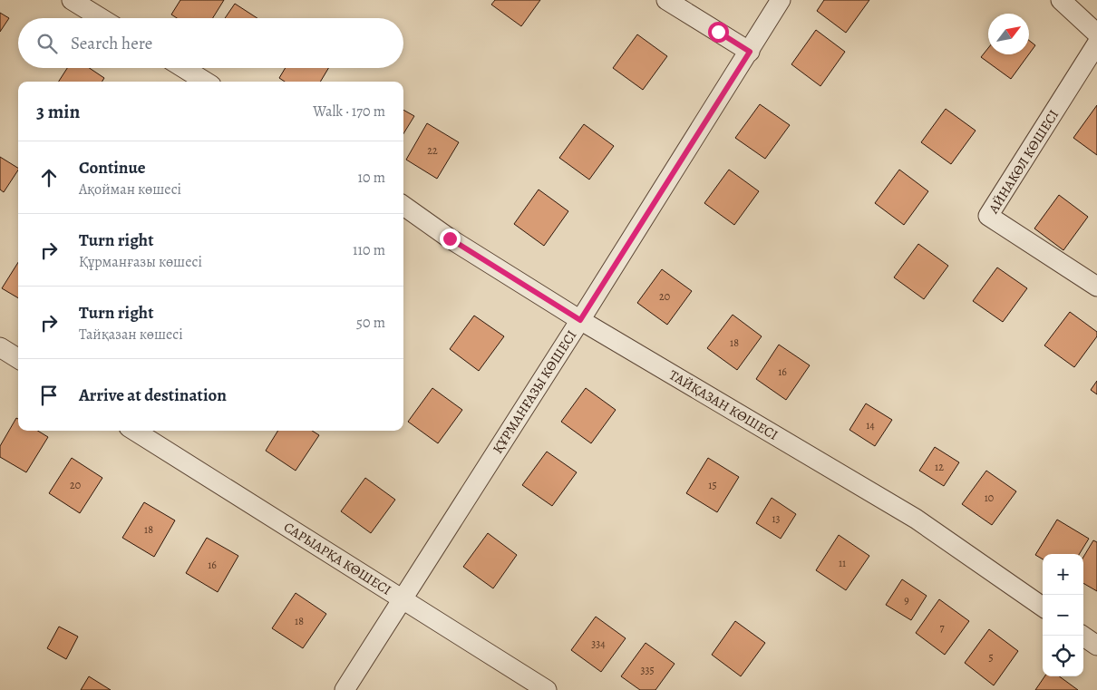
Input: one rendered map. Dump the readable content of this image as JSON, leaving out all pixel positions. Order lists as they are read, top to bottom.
{
  "streets": {
    "street": [
      "АЙНАКӨЛ КӨШЕСІ",
      "ҚҰРМАНҒАЗЫ КӨШЕСІ",
      "ТАЙҚАЗАН КӨШЕСІ",
      "САРЫАРҚА КӨШЕСІ"
    ]
  },
  "crossings": [
    ["ҚҰРМАНҒАЗЫ КӨШЕСІ", "ТАЙҚАЗАН КӨШЕСІ"],
    ["ҚҰРМАНҒАЗЫ КӨШЕСІ", "САРЫАРҚА КӨШЕСІ"]
  ],
  "house_numbers": [
    "22",
    "20",
    "18",
    "16",
    "14",
    "12",
    "20",
    "15",
    "10",
    "13",
    "18",
    "11",
    "16",
    "9",
    "18",
    "7",
    "334",
    "5",
    "335"
  ],
  "north": "top right",
  "page": {
    "search": "Search here",
    "heading": ["3 min", "Walk · 170 m"],
    "list": [
      ["Continue", "Ақойман көшесі", "10 m"],
      ["Turn right", "Құрманғазы көшесі", "110 m"],
      ["Turn right", "Тайқазан көшесі", "50 m"],
      "Arrive at destination"
    ],
    "map_buttons": ["+", "−"]
  }
}
